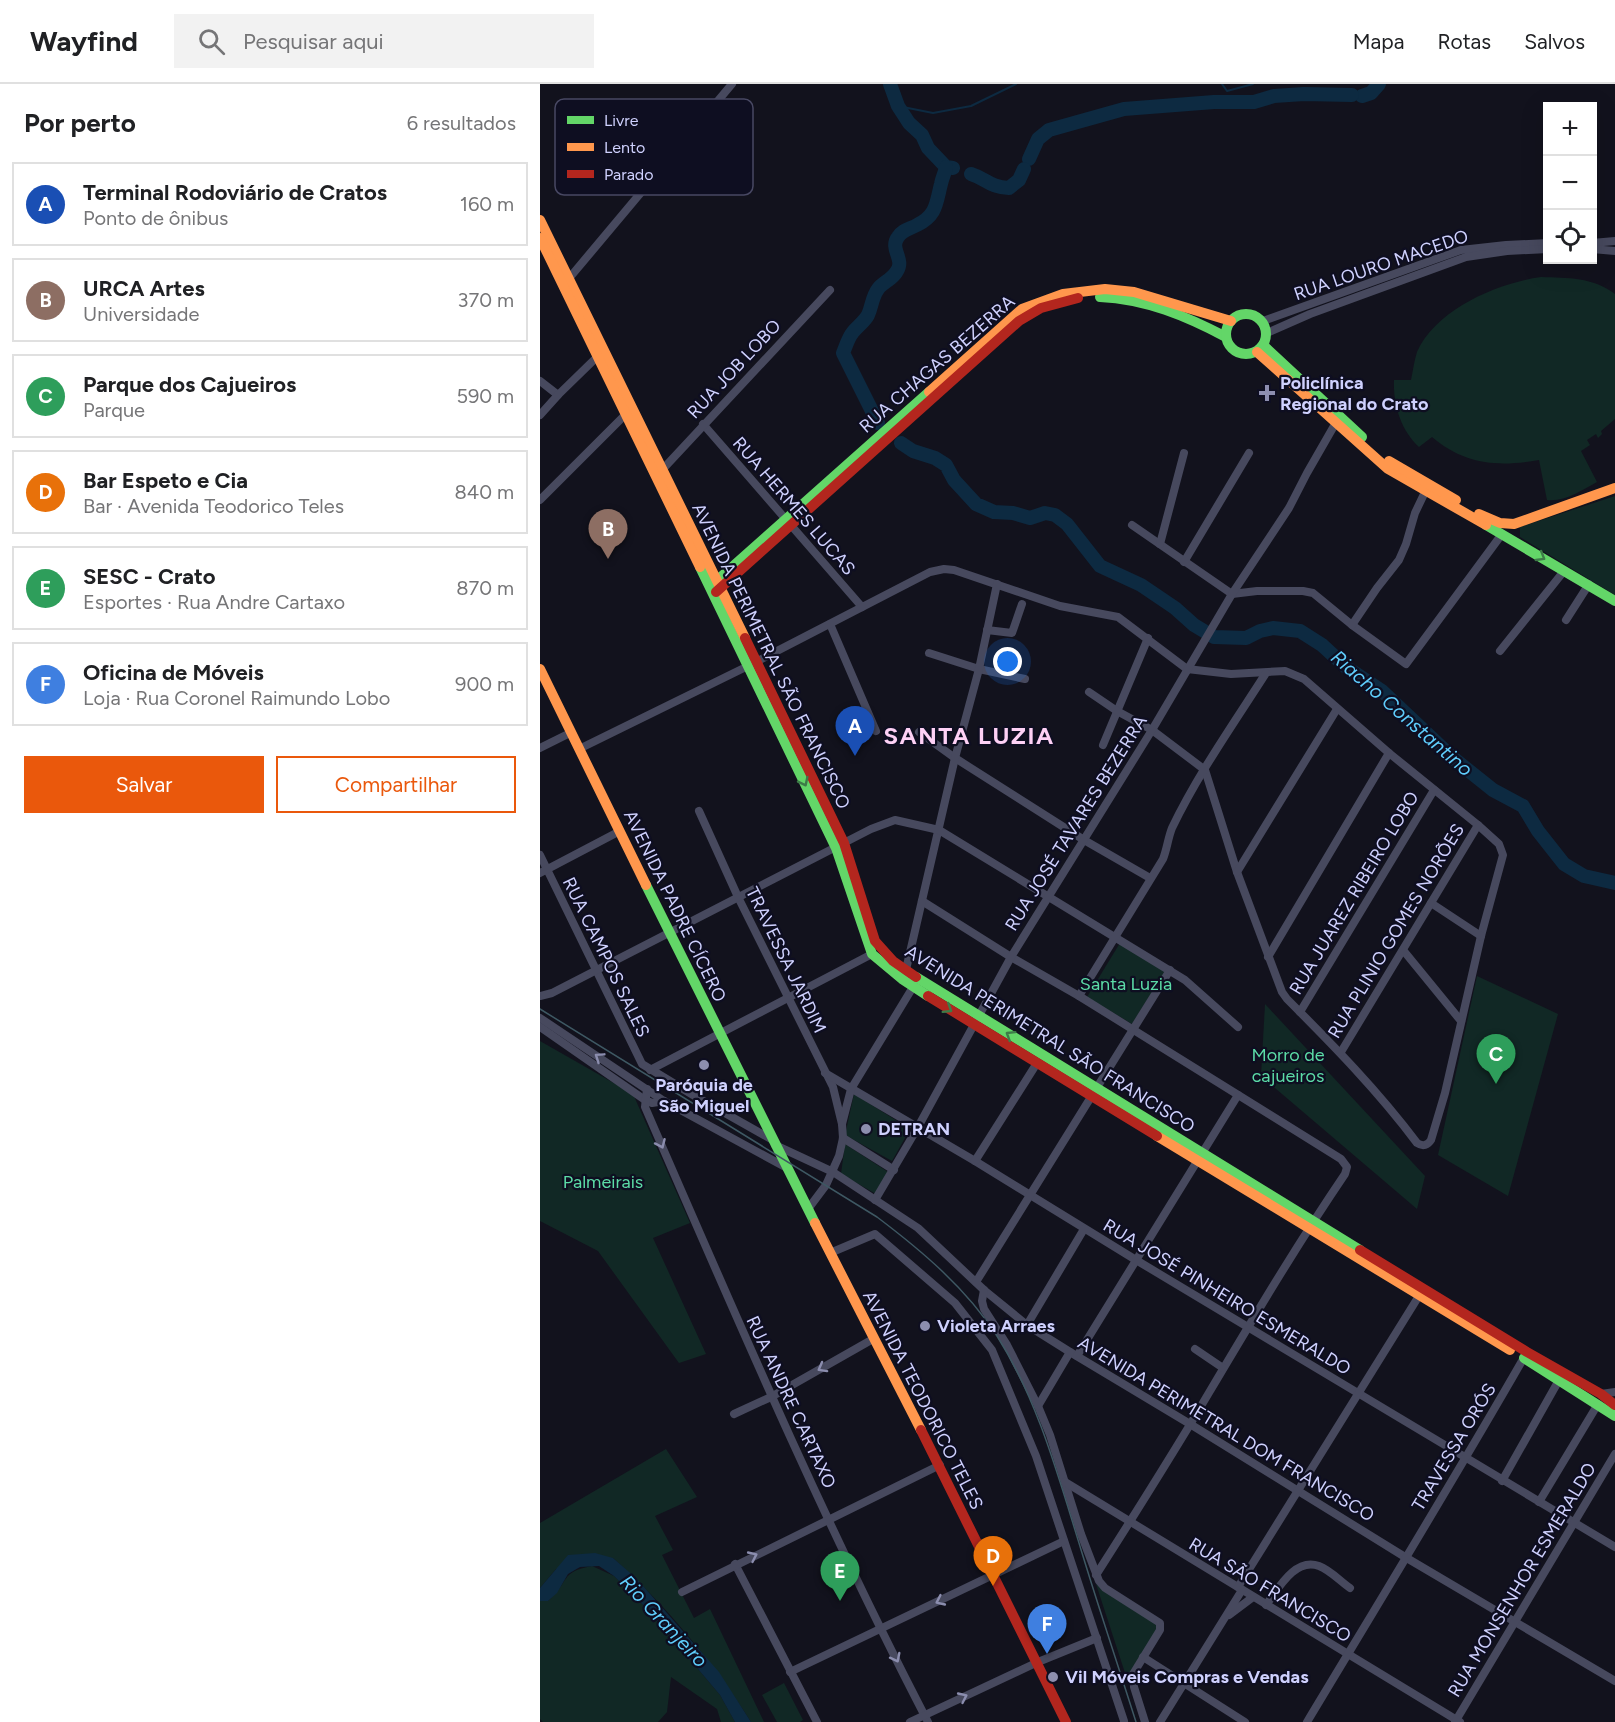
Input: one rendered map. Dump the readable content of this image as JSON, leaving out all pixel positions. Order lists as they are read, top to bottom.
{
  "streets": {
    "main road": [
      "RUA CHAGAS BEZERRA",
      "AVENIDA PERIMETRAL SÃO FRANCISCO",
      "AVENIDA PADRE CÍCERO",
      "AVENIDA TEODORICO TELES"
    ],
    "street": [
      "RUA LOURO MACEDO",
      "RUA JOB LOBO",
      "RUA HERMES LUCAS",
      "RUA JOSÉ TAVARES BEZERRA",
      "RUA JUAREZ RIBEIRO LOBO",
      "RUA PLINIO GOMES NORÕES",
      "RUA CAMPOS SALES",
      "TRAVESSA JARDIM",
      "RUA JOSÉ PINHEIRO ESMERALDO",
      "RUA ANDRE CARTAXO",
      "AVENIDA PERIMETRAL DOM FRANCISCO",
      "TRAVESSA ORÓS",
      "RUA MONSENHOR ESMERALDO",
      "RUA SÃO FRANCISCO"
    ]
  },
  "crossings": [
    ["RUA LOURO MACEDO", "RUA CHAGAS BEZERRA"],
    ["RUA CHAGAS BEZERRA", "RUA HERMES LUCAS"],
    ["RUA CHAGAS BEZERRA", "AVENIDA PERIMETRAL SÃO FRANCISCO"],
    ["RUA JOB LOBO", "RUA HERMES LUCAS"],
    ["RUA JOB LOBO", "AVENIDA PERIMETRAL SÃO FRANCISCO"],
    ["AVENIDA PERIMETRAL SÃO FRANCISCO", "RUA JOSÉ TAVARES BEZERRA"],
    ["AVENIDA PERIMETRAL SÃO FRANCISCO", "TRAVESSA JARDIM"],
    ["AVENIDA PERIMETRAL SÃO FRANCISCO", "TRAVESSA ORÓS"],
    ["RUA JOSÉ TAVARES BEZERRA", "RUA JOSÉ PINHEIRO ESMERALDO"],
    ["RUA JOSÉ TAVARES BEZERRA", "AVENIDA PERIMETRAL DOM FRANCISCO"],
    ["AVENIDA PADRE CÍCERO", "AVENIDA TEODORICO TELES"],
    ["AVENIDA PADRE CÍCERO", "AVENIDA PERIMETRAL DOM FRANCISCO"],
    ["RUA CAMPOS SALES", "AVENIDA PERIMETRAL DOM FRANCISCO"],
    ["TRAVESSA JARDIM", "RUA JOSÉ PINHEIRO ESMERALDO"],
    ["TRAVESSA JARDIM", "AVENIDA TEODORICO TELES"],
    ["TRAVESSA JARDIM", "AVENIDA PERIMETRAL DOM FRANCISCO"],
    ["RUA JOSÉ PINHEIRO ESMERALDO", "TRAVESSA ORÓS"],
    ["RUA JOSÉ PINHEIRO ESMERALDO", "RUA MONSENHOR ESMERALDO"],
    ["AVENIDA PERIMETRAL DOM FRANCISCO", "TRAVESSA ORÓS"],
    ["AVENIDA PERIMETRAL DOM FRANCISCO", "RUA MONSENHOR ESMERALDO"],
    ["TRAVESSA ORÓS", "RUA SÃO FRANCISCO"],
    ["RUA MONSENHOR ESMERALDO", "RUA SÃO FRANCISCO"]
  ],
  "one_way": ["RUA ANDRE CARTAXO"],
  "districts": ["SANTA LUZIA"],
  "water": ["Riacho Constantino", "Rio Granjeiro"],
  "parks": ["Santa Luzia", "Morro de cajueiros", "Palmeirais"],
  "places": {
    "health": ["Policlínica Regional do Crato"],
    "other": [
      "Paróquia de São Miguel",
      "DETRAN",
      "Violeta Arraes",
      "Vil Móveis Compras e Vendas"
    ]
  },
  "legend": ["Livre", "Lento", "Parado"],
  "page": {
    "header": "Wayfind",
    "search": "Pesquisar aqui",
    "nav": ["Mapa", "Rotas", "Salvos"],
    "heading": ["Por perto", "6 resultados"],
    "map_buttons": ["+", "−"],
    "list": [
      {
        "mark": "A",
        "name": "Terminal Rodoviário de Cratos",
        "note": "Ponto de ônibus",
        "value": "160 m"
      },
      {
        "mark": "B",
        "name": "URCA Artes",
        "note": "Universidade",
        "value": "370 m"
      },
      {
        "mark": "C",
        "name": "Parque dos Cajueiros",
        "note": "Parque",
        "value": "590 m"
      },
      {
        "mark": "D",
        "name": "Bar Espeto e Cia",
        "note": "Bar · Avenida Teodorico Teles",
        "value": "840 m"
      },
      {
        "mark": "E",
        "name": "SESC - Crato",
        "note": "Esportes · Rua Andre Cartaxo",
        "value": "870 m"
      },
      {
        "mark": "F",
        "name": "Oficina de Móveis",
        "note": "Loja · Rua Coronel Raimundo Lobo",
        "value": "900 m"
      }
    ],
    "pins": [
      "B",
      "A",
      "C",
      "D",
      "E",
      "F"
    ],
    "buttons": ["Salvar", "Compartilhar"]
  }
}
